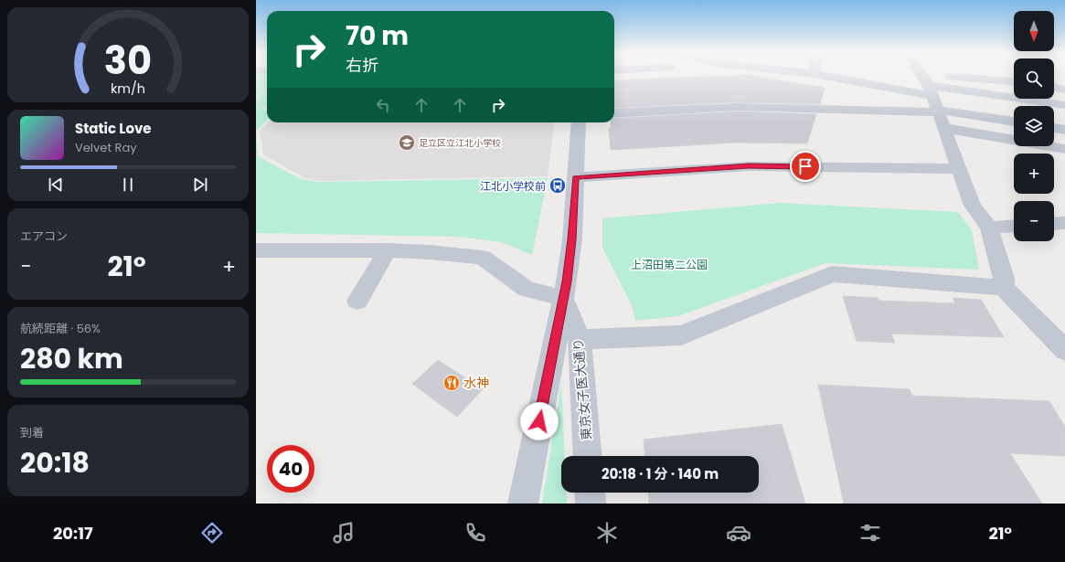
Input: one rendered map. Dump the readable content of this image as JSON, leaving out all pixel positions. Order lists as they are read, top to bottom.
{
  "streets": {
    "street": ["東京女子医大通り"]
  },
  "parks": ["上沼田第二公園"],
  "places": {
    "school or university": ["足立区立江北小学校"],
    "bus stop": ["江北小学校前"],
    "restaurant": ["水神"]
  },
  "north": "bottom",
  "page": {
    "map_buttons": ["+", "−"],
    "turn": ["70 m", "右折"],
    "song": ["Static Love", "Velvet Ray"],
    "tile": [
      "エアコン",
      ["航続距離 · 56%", "280 km"],
      ["到着", "20:18"]
    ],
    "heat": ["−", "21°", "+"],
    "limit": "40",
    "trip": "20:18 · 1 分 · 140 m",
    "tabs": ["20:17", "21°"],
    "gauge": ["30", "km/h"]
  }
}
